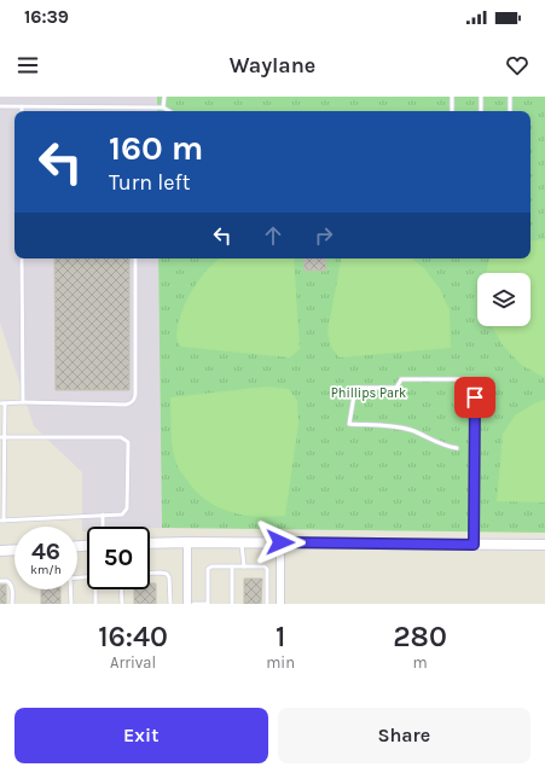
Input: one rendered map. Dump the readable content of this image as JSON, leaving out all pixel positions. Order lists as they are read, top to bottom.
{
  "parks": ["Phillips Park"],
  "page": {
    "status": "16:39",
    "header": "Waylane",
    "turn": ["160 m", "Turn left"],
    "speed": "46 km/h",
    "limit": "50",
    "eta": [
      "16:40",
      "Arrival",
      "1",
      "min",
      "280",
      "m"
    ],
    "buttons": ["Exit", "Share"]
  }
}
